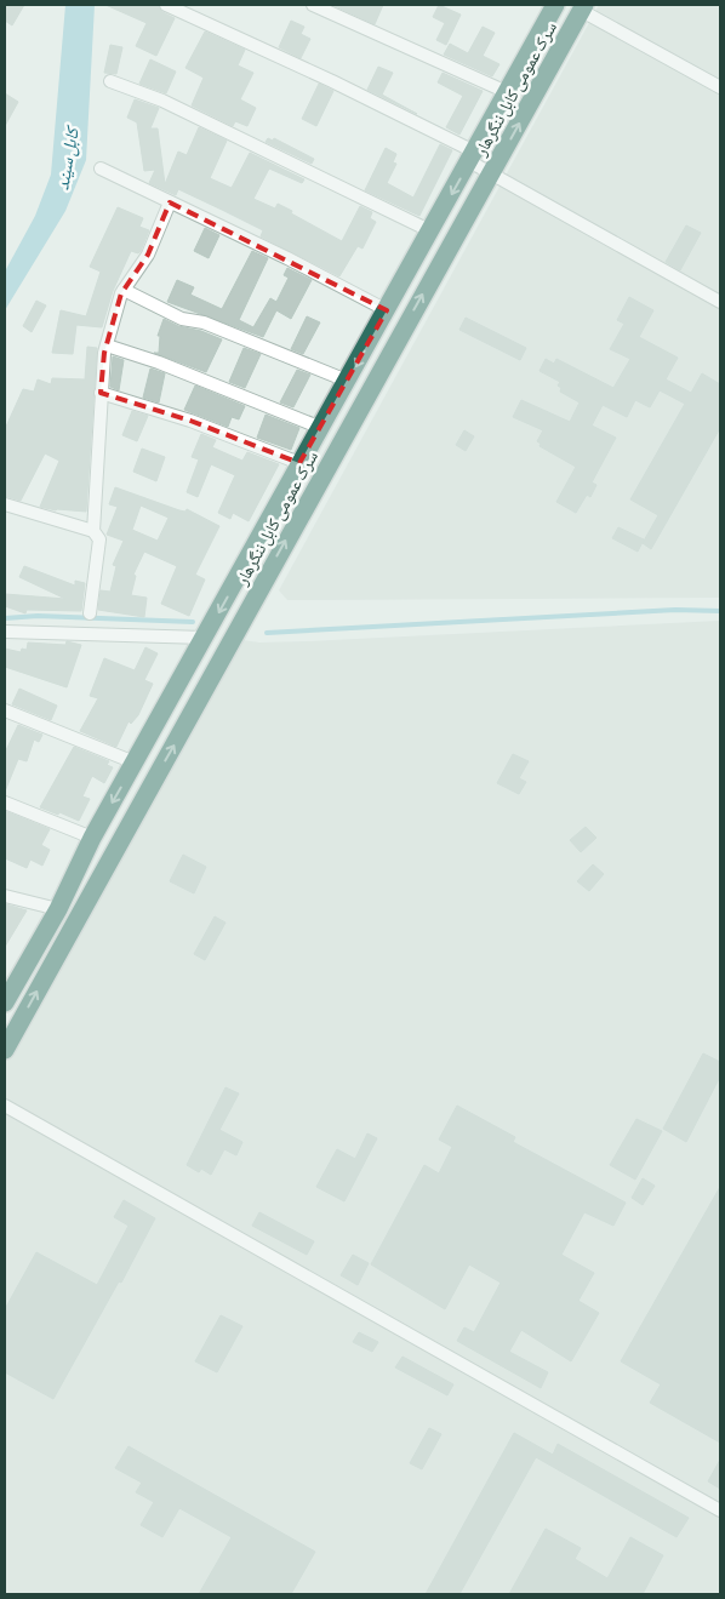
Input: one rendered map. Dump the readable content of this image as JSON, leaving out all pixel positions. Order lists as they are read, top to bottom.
{
  "streets": {
    "highway": ["سرک عمومی کابل ننگرهار"]
  },
  "water": ["کابل سيند"]
}
